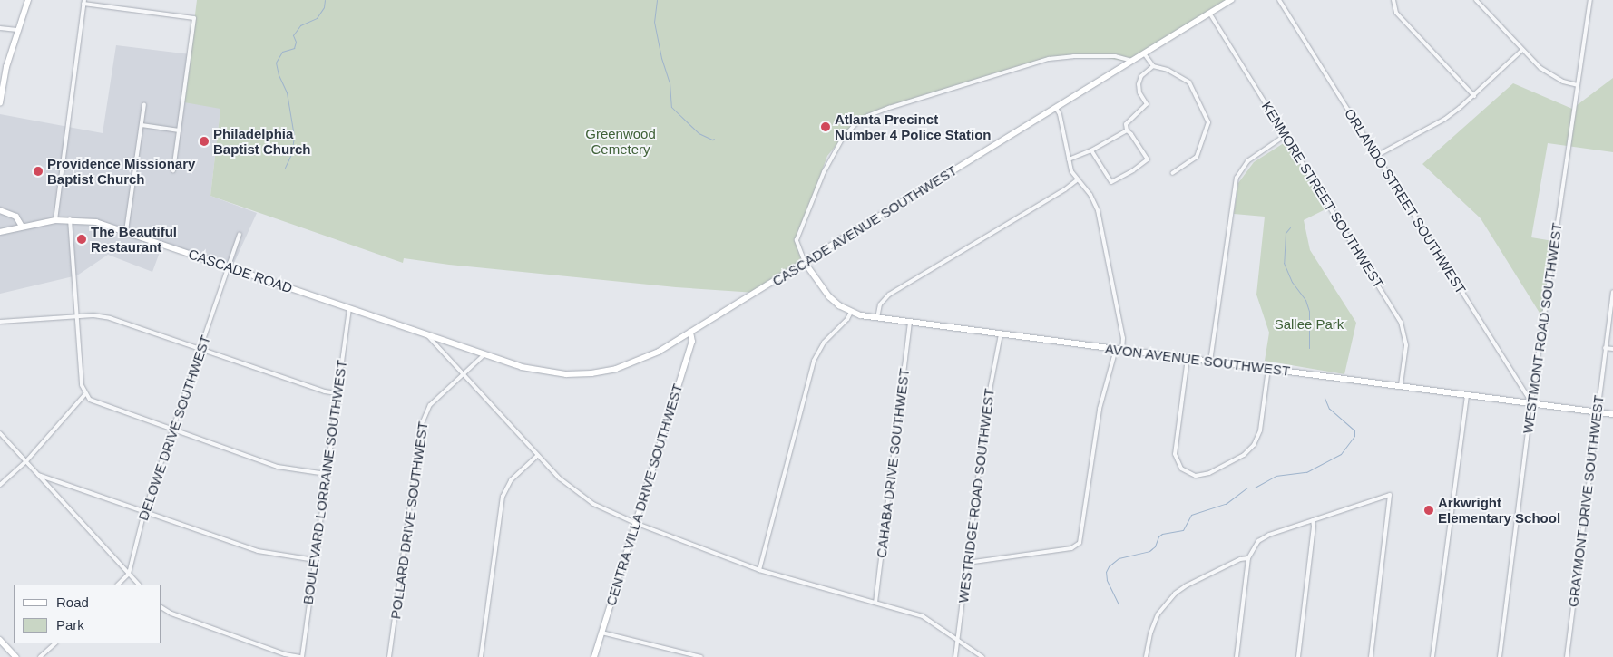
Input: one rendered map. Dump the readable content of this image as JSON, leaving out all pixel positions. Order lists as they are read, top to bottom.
{
  "streets": {
    "main road": [
      "CASCADE AVENUE SOUTHWEST",
      "CASCADE ROAD",
      "AVON AVENUE SOUTHWEST",
      "CENTRA VILLA DRIVE SOUTHWEST"
    ],
    "street": [
      "KENMORE STREET SOUTHWEST",
      "ORLANDO STREET SOUTHWEST",
      "WESTMONT ROAD SOUTHWEST",
      "DELOWE DRIVE SOUTHWEST",
      "CAHABA DRIVE SOUTHWEST",
      "BOULEVARD LORRAINE SOUTHWEST",
      "WESTRIDGE ROAD SOUTHWEST",
      "GRAYMONT DRIVE SOUTHWEST",
      "POLLARD DRIVE SOUTHWEST"
    ]
  },
  "crossings": [
    ["KENMORE STREET SOUTHWEST", "CASCADE AVENUE SOUTHWEST"],
    ["KENMORE STREET SOUTHWEST", "AVON AVENUE SOUTHWEST"],
    ["ORLANDO STREET SOUTHWEST", "WESTMONT ROAD SOUTHWEST"],
    ["ORLANDO STREET SOUTHWEST", "AVON AVENUE SOUTHWEST"],
    ["CASCADE AVENUE SOUTHWEST", "CASCADE ROAD"],
    ["CASCADE AVENUE SOUTHWEST", "AVON AVENUE SOUTHWEST"],
    ["CASCADE AVENUE SOUTHWEST", "CENTRA VILLA DRIVE SOUTHWEST"],
    ["CASCADE AVENUE SOUTHWEST", "POLLARD DRIVE SOUTHWEST"],
    ["CASCADE ROAD", "DELOWE DRIVE SOUTHWEST"],
    ["CASCADE ROAD", "BOULEVARD LORRAINE SOUTHWEST"],
    ["WESTMONT ROAD SOUTHWEST", "AVON AVENUE SOUTHWEST"],
    ["AVON AVENUE SOUTHWEST", "CAHABA DRIVE SOUTHWEST"],
    ["AVON AVENUE SOUTHWEST", "WESTRIDGE ROAD SOUTHWEST"],
    ["AVON AVENUE SOUTHWEST", "GRAYMONT DRIVE SOUTHWEST"]
  ],
  "parks": ["Greenwood Cemetery", "Sallee Park"],
  "places": [
    "Atlanta Precinct Number 4 Police Station",
    "Philadelphia Baptist Church",
    "Providence Missionary Baptist Church",
    "The Beautiful Restaurant",
    "Arkwright Elementary School"
  ],
  "legend": ["Road", "Park"]
}
